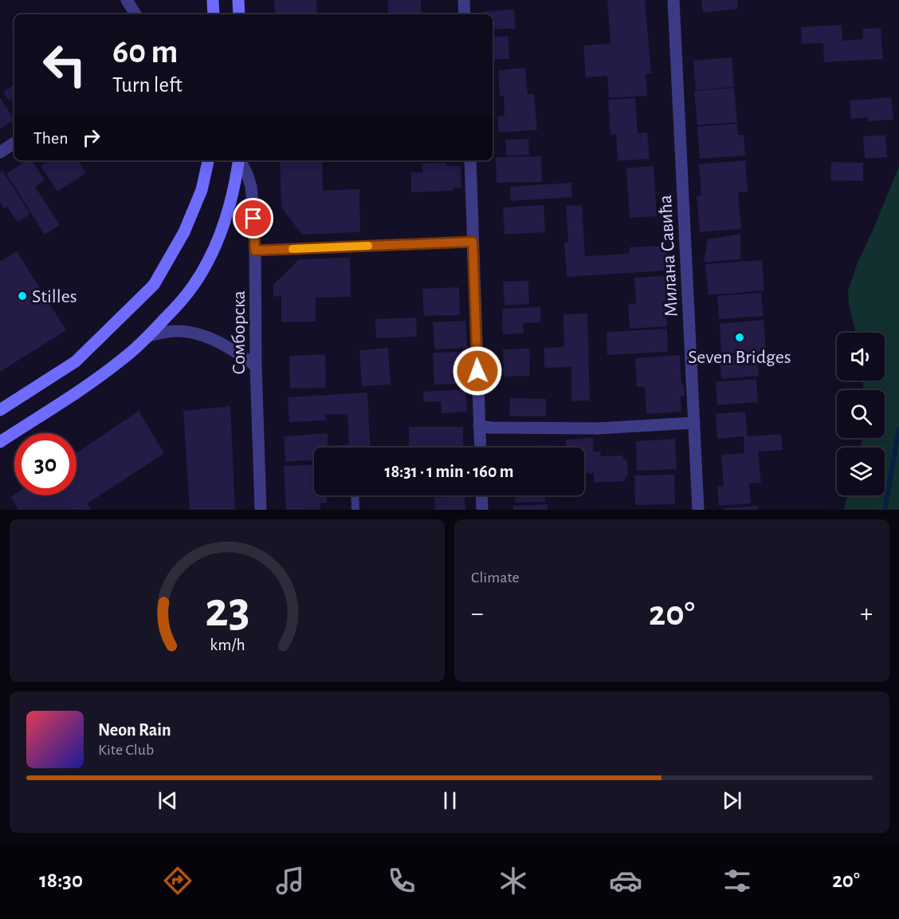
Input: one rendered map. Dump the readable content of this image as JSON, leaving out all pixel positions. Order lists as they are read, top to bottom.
{
  "streets": {
    "street": ["Милана Савића", "Сомборска"]
  },
  "places": ["Stilles", "Seven Bridges"],
  "page": {
    "turn": ["60 m", "Turn left"],
    "then": "Then",
    "limit": "30",
    "trip": "18:31 · 1 min · 160 m",
    "tile": "Climate",
    "heat": ["−", "20°", "+"],
    "song": ["Neon Rain", "Kite Club"],
    "tabs": ["18:30", "20°"],
    "gauge": ["23", "km/h"]
  }
}
